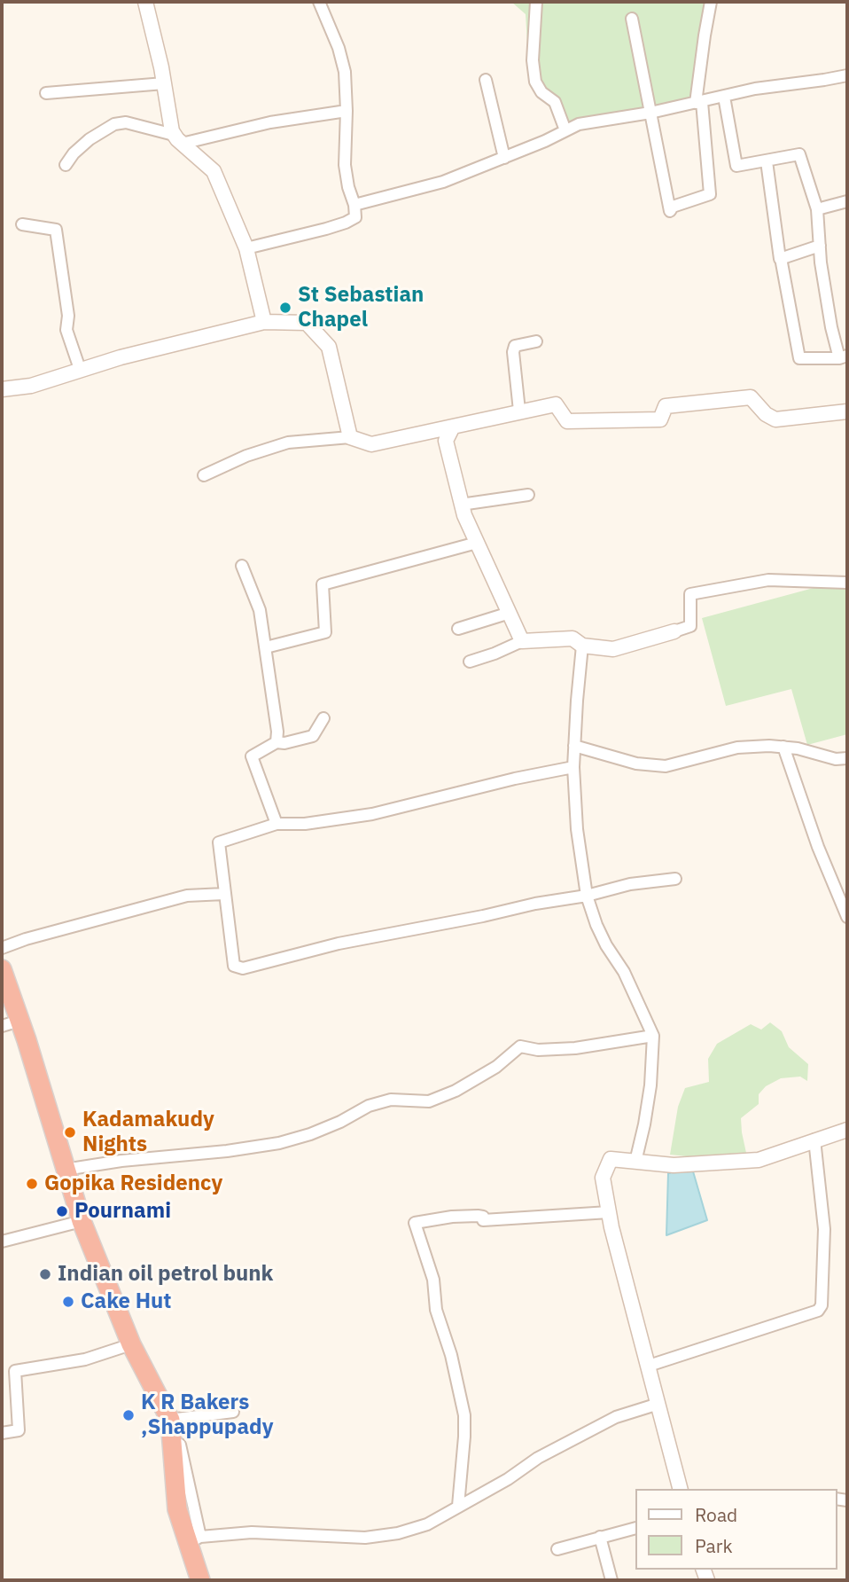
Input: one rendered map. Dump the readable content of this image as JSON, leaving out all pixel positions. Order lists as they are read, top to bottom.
{
  "places": [
    "St Sebastian Chapel",
    "Kadamakudy Nights",
    "Gopika Residency",
    "Pournami",
    "Indian oil petrol bunk",
    "Cake Hut",
    "K R Bakers ,Shappupady"
  ],
  "legend": ["Road", "Park"]
}
